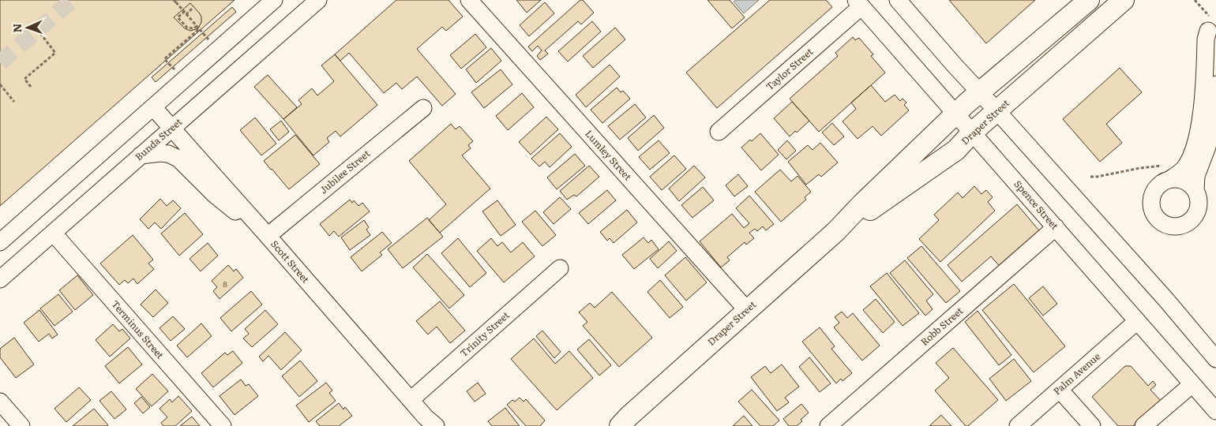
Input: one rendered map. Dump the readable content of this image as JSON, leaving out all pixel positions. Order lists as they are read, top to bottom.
{
  "streets": {
    "main road": ["Draper Street"],
    "street": [
      "Taylor Street",
      "Bunda Street",
      "Lumley Street",
      "Jubilee Street",
      "Spence Street",
      "Scott Street",
      "Robb Street",
      "Terminus Street",
      "Trinity Street",
      "Palm Avenue"
    ]
  },
  "crossings": [
    ["Taylor Street", "Spence Street"],
    ["Draper Street", "Lumley Street"],
    ["Draper Street", "Spence Street"],
    ["Bunda Street", "Scott Street"],
    ["Bunda Street", "Terminus Street"],
    ["Jubilee Street", "Scott Street"],
    ["Spence Street", "Robb Street"],
    ["Spence Street", "Palm Avenue"],
    ["Scott Street", "Trinity Street"]
  ],
  "house_numbers": ["8"],
  "north": "left"
}
